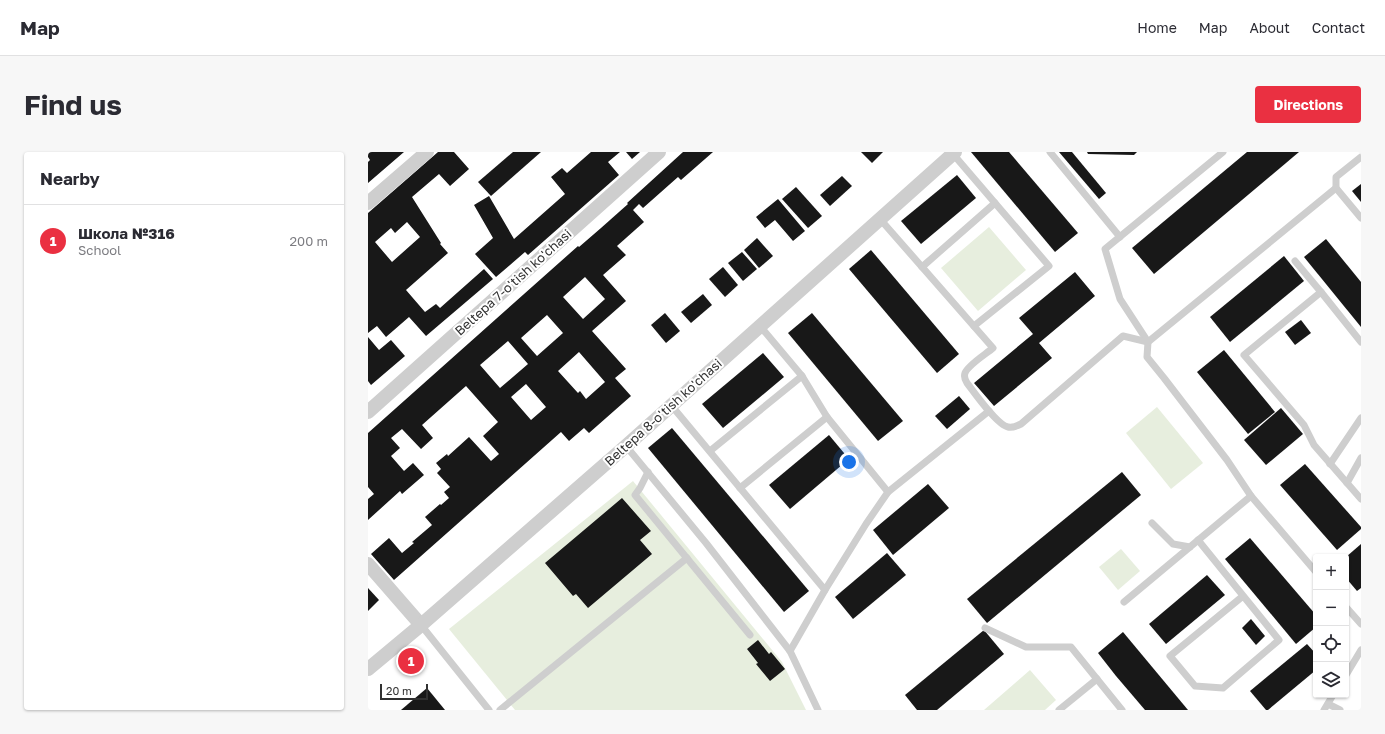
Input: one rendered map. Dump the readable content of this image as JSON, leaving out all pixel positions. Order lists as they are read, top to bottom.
{
  "streets": {
    "street": ["Beltepa 7-o'tish ko'chasi", "Beltepa 8-o'tish ko'chasi"]
  },
  "scale_bar": "20 m",
  "page": {
    "header": "Map",
    "nav": [
      "Home",
      "Map",
      "About",
      "Contact"
    ],
    "buttons": "Directions",
    "title": "Find us",
    "heading": "Nearby",
    "list": [
      {
        "mark": "1",
        "name": "Школа №316",
        "note": "School",
        "value": "200 m"
      }
    ],
    "map_buttons": ["+", "−"],
    "pins": "1",
    "scale": "20 m"
  }
}
